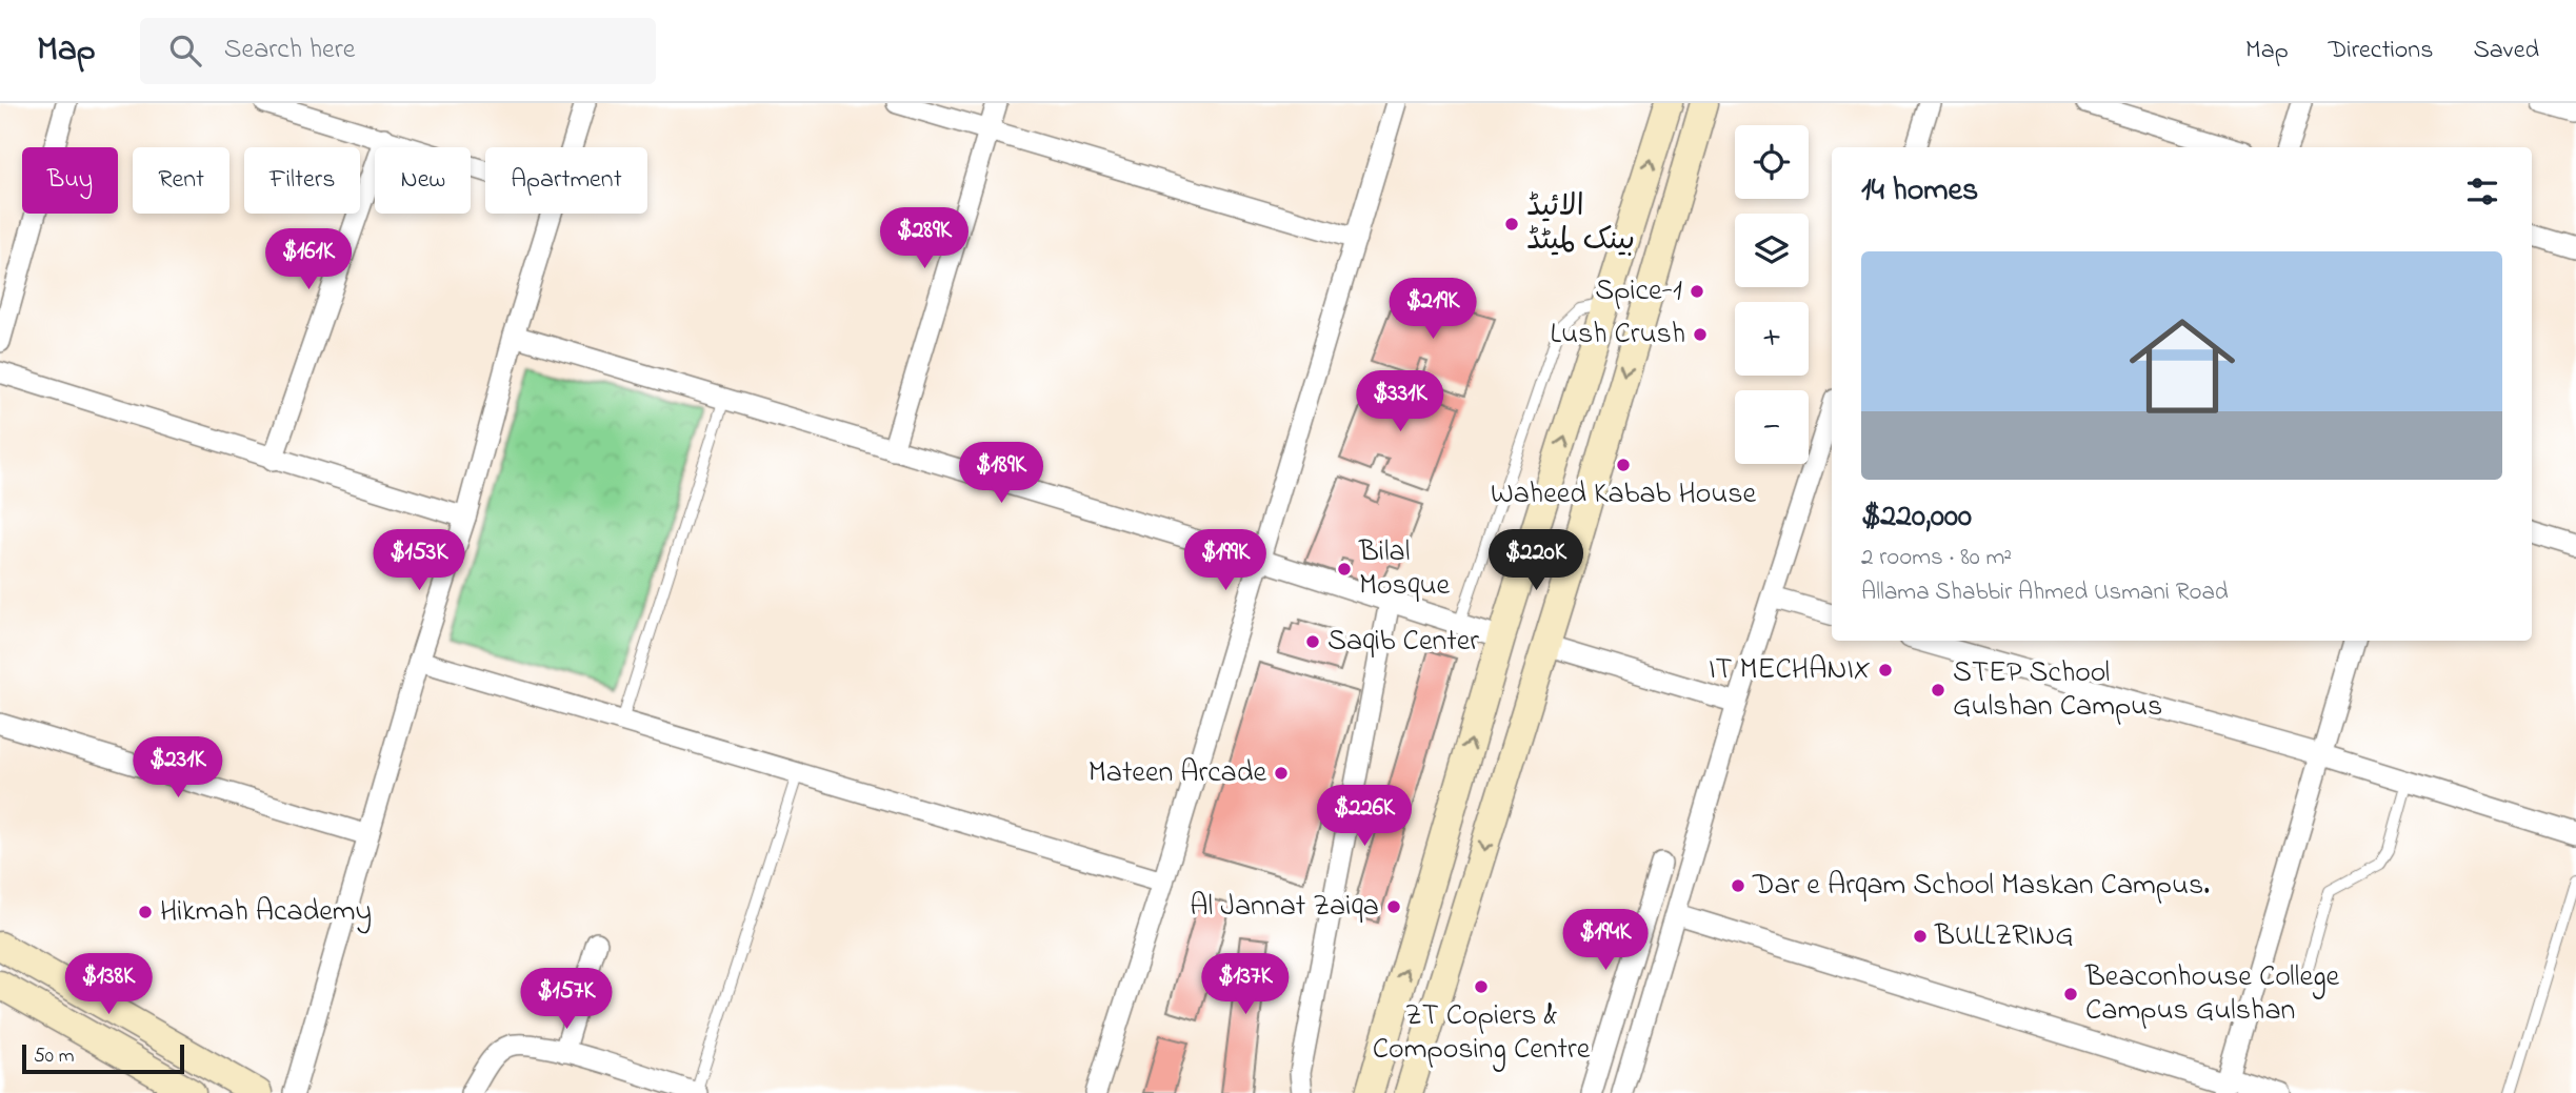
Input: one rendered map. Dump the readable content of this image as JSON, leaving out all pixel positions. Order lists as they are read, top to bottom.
{
  "places": [
    "الائیڈ بینک لمیٹڈ",
    "Spice-1",
    "Lush Crush",
    "Waheed Kabab House",
    "Bilal Mosque",
    "Saqib Center",
    "IT MECHANIX",
    "STEP School Gulshan Campus",
    "Mateen Arcade",
    "Dar e Arqam School Maskan Campus.",
    "Al Jannat Zaiqa",
    "Hikmah Academy",
    "BULLZRING",
    "ZT Copiers & Composing Centre",
    "Beaconhouse College Campus Gulshan"
  ],
  "scale_bar": "50 m",
  "page": {
    "header": "Map",
    "search": "Search here",
    "nav": ["Map", "Directions", "Saved"],
    "map_buttons": ["+", "−"],
    "chip": [
      "Buy",
      "Rent",
      "Filters",
      "New",
      "Apartment"
    ],
    "heading": "14 homes",
    "price": [
      "$289K",
      "$161K",
      "$219K",
      "$331K",
      "$189K",
      "$153K",
      "$199K",
      "$220K",
      "$231K",
      "$226K",
      "$194K",
      "$138K",
      "$137K",
      "$157K"
    ],
    "list": [
      {
        "name": "$220,000",
        "note": "2 rooms · 80 m² · Allama Shabbir Ahmed Usmani Road"
      }
    ],
    "scale": "50 m"
  }
}
